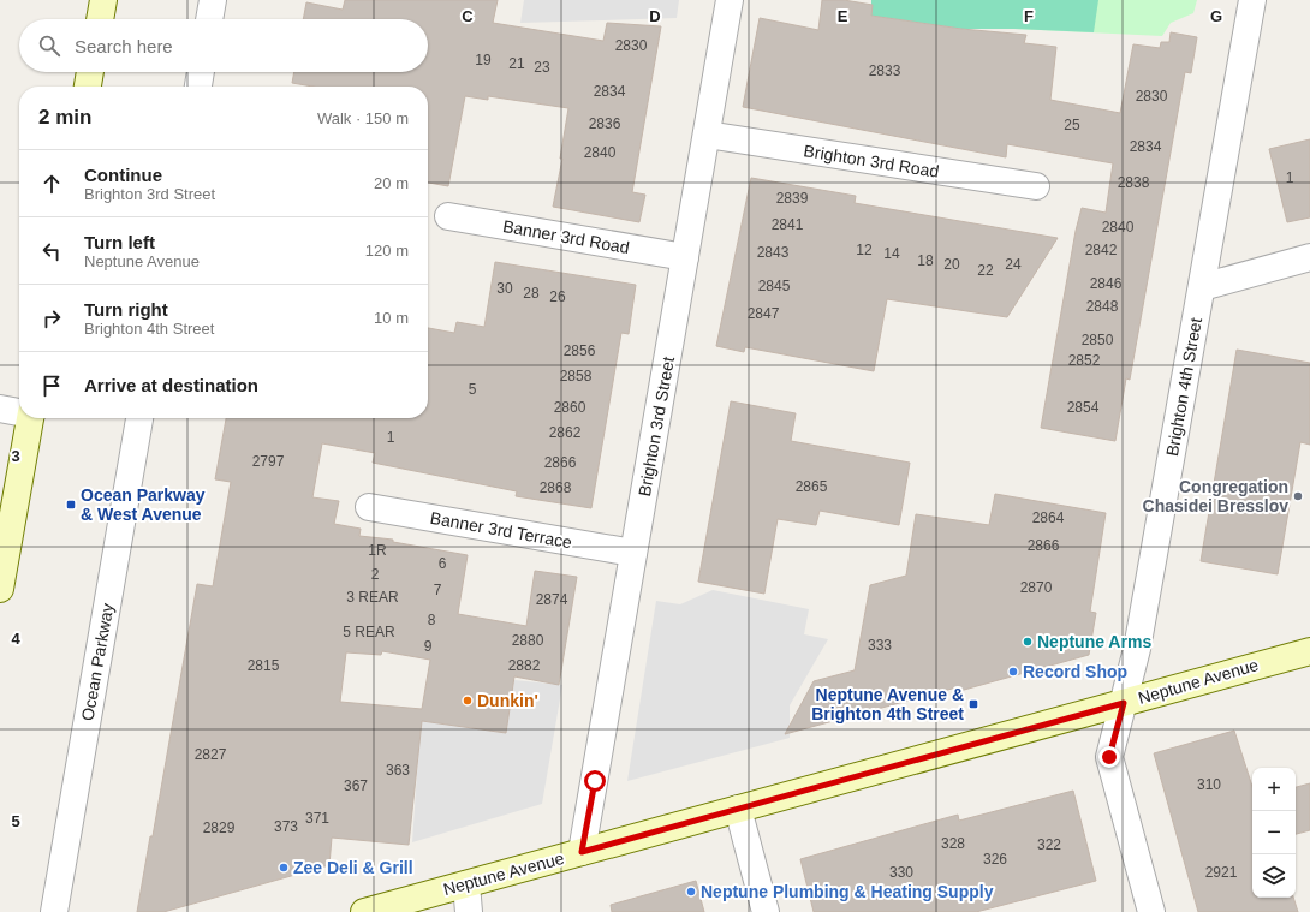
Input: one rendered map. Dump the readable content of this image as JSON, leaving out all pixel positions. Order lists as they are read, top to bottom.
{
  "streets": {
    "main road": ["Neptune Avenue"],
    "street": [
      "Brighton 3rd Road",
      "Banner 3rd Road",
      "Brighton 4th Street",
      "Brighton 3rd Street",
      "Banner 3rd Terrace",
      "Ocean Parkway"
    ]
  },
  "crossings": [
    ["Brighton 3rd Road", "Brighton 3rd Street"],
    ["Banner 3rd Road", "Brighton 3rd Street"],
    ["Brighton 4th Street", "Neptune Avenue"],
    ["Brighton 3rd Street", "Banner 3rd Terrace"],
    ["Brighton 3rd Street", "Neptune Avenue"]
  ],
  "places": {
    "other": [
      "Congregation Chasidei Bresslov",
      "Neptune Arms",
      "Record Shop",
      "Dunkin'",
      "Zee Deli & Grill",
      "Neptune Plumbing & Heating Supply"
    ],
    "transit": ["Ocean Parkway & West Avenue", "Neptune Avenue & Brighton 4th Street"]
  },
  "house_numbers": [
    "2830",
    "19",
    "21",
    "23",
    "2833",
    "2834",
    "2830",
    "2836",
    "25",
    "2834",
    "2840",
    "1",
    "2838",
    "2839",
    "2841",
    "2840",
    "12",
    "2842",
    "2843",
    "14",
    "18",
    "20",
    "24",
    "22",
    "2846",
    "2845",
    "30",
    "28",
    "26",
    "2848",
    "2847",
    "2850",
    "2856",
    "2852",
    "2858",
    "5",
    "2860",
    "2854",
    "2862",
    "1",
    "2797",
    "2866",
    "2865",
    "2868",
    "2864",
    "2866",
    "1R",
    "6",
    "2",
    "2870",
    "7",
    "3 REAR",
    "2874",
    "8",
    "5 REAR",
    "2880",
    "333",
    "9",
    "2815",
    "2882",
    "2827",
    "363",
    "310",
    "367",
    "371",
    "373",
    "2829",
    "328",
    "322",
    "326",
    "330",
    "2921"
  ],
  "page": {
    "search": "Search here",
    "heading": ["2 min", "Walk · 150 m"],
    "list": [
      ["Continue", "Brighton 3rd Street", "20 m"],
      ["Turn left", "Neptune Avenue", "120 m"],
      ["Turn right", "Brighton 4th Street", "10 m"],
      "Arrive at destination"
    ],
    "map_buttons": ["+", "−"]
  },
  "grid": {
    "columns": [
      "C",
      "D",
      "E",
      "F",
      "G"
    ],
    "rows": ["3", "4", "5"]
  }
}
